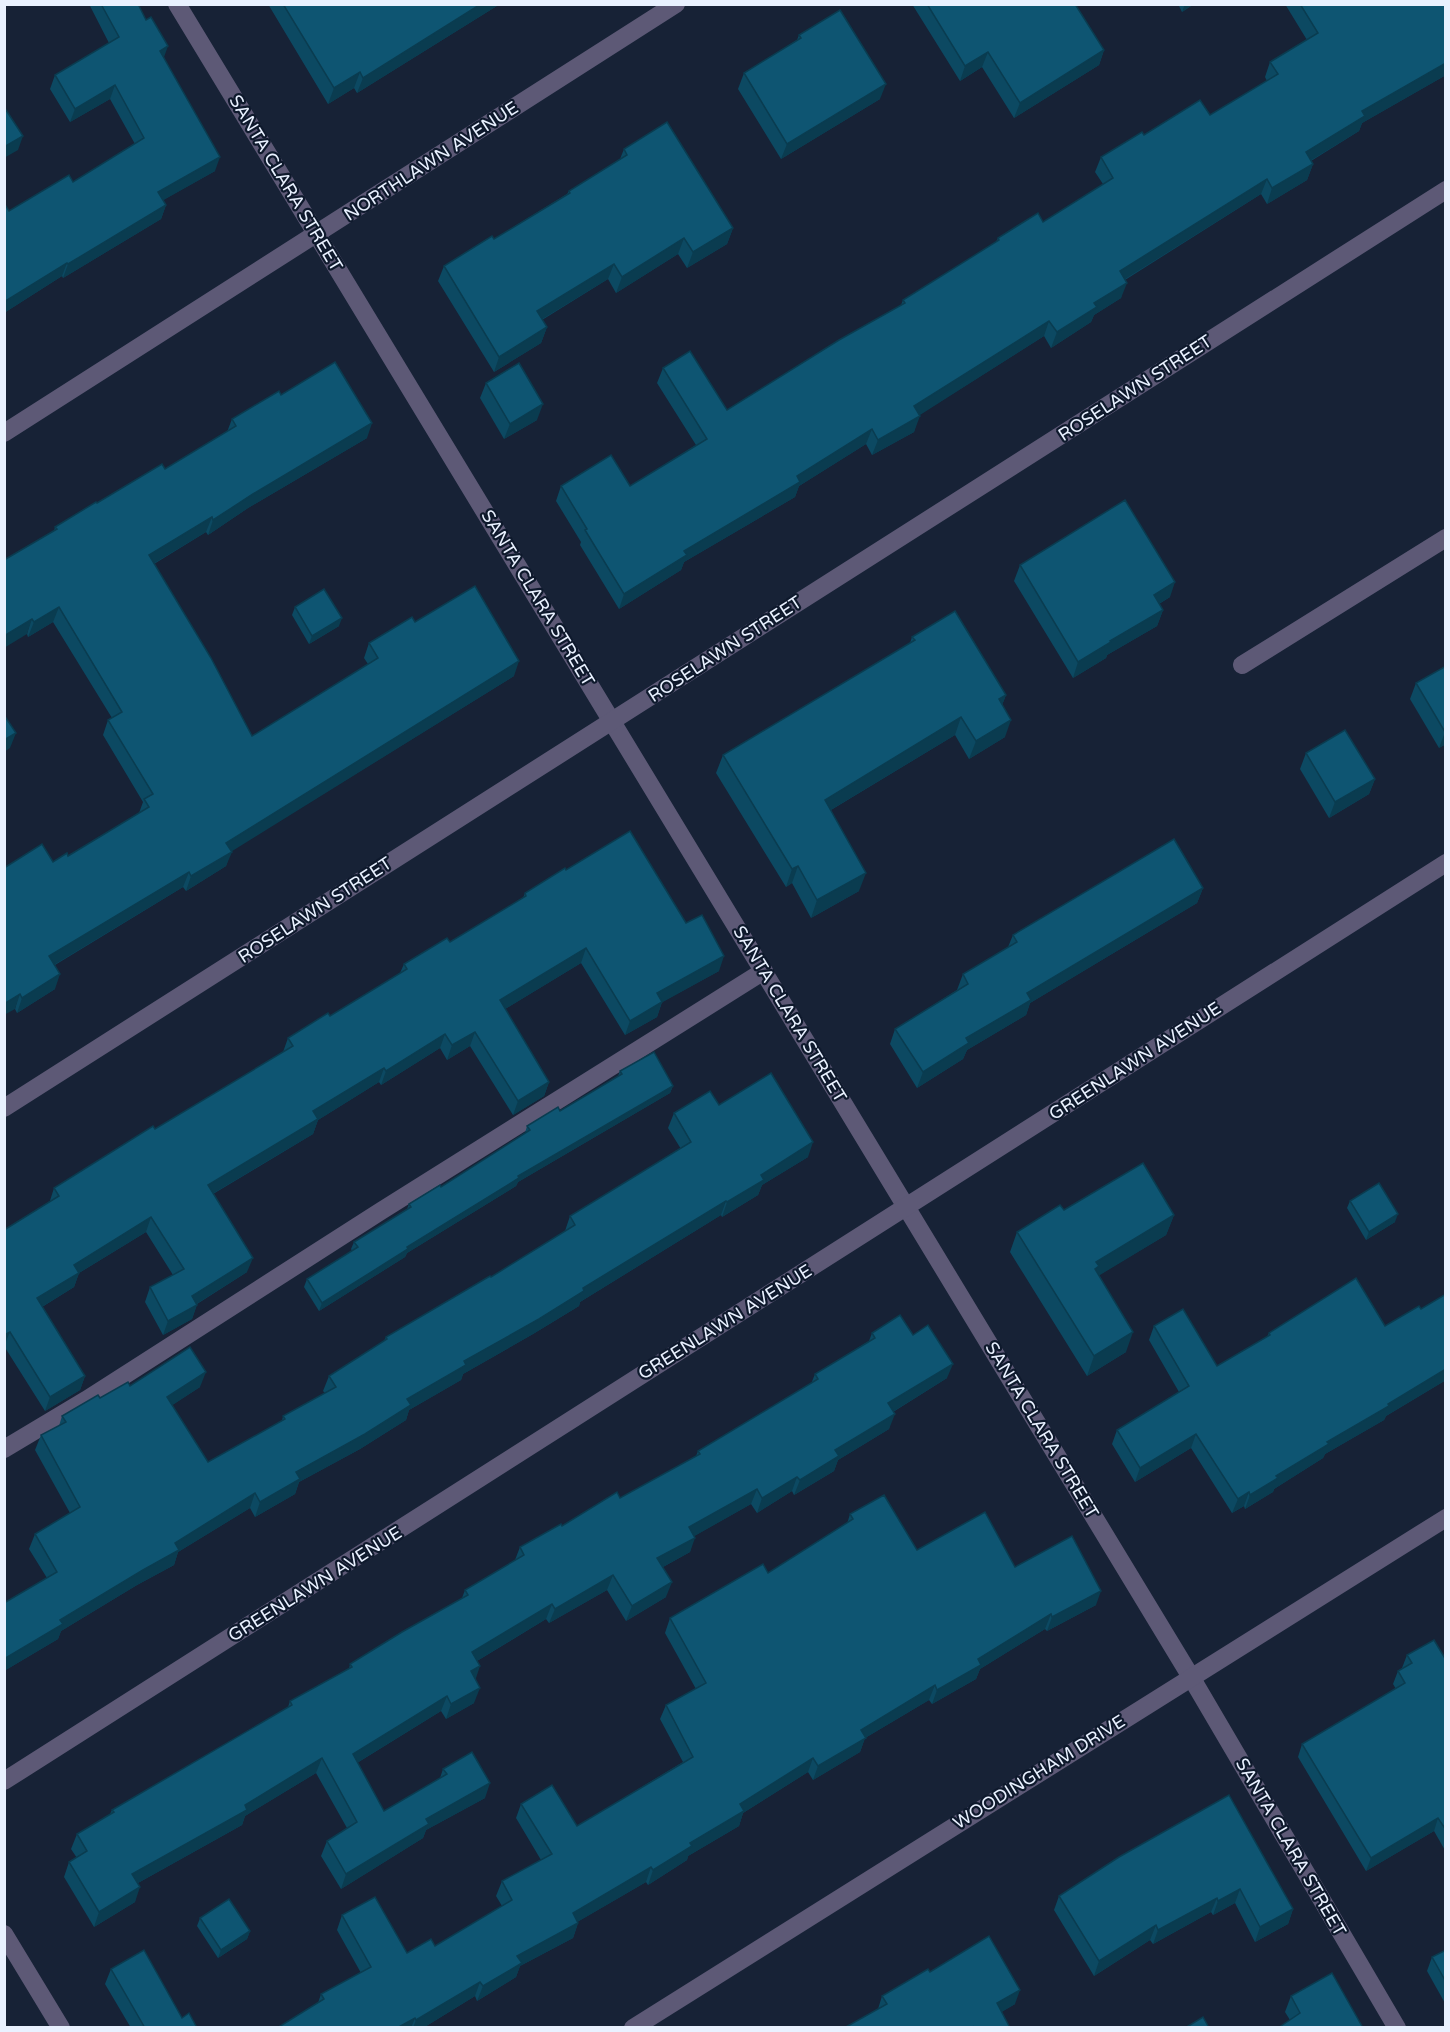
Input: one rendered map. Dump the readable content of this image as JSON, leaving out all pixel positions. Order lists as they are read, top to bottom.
{
  "streets": {
    "street": [
      "NORTHLAWN AVENUE",
      "SANTA CLARA STREET",
      "ROSELAWN STREET",
      "GREENLAWN AVENUE",
      "WOODINGHAM DRIVE"
    ]
  },
  "crossings": [
    ["NORTHLAWN AVENUE", "SANTA CLARA STREET"],
    ["SANTA CLARA STREET", "ROSELAWN STREET"],
    ["SANTA CLARA STREET", "GREENLAWN AVENUE"],
    ["SANTA CLARA STREET", "WOODINGHAM DRIVE"]
  ]
}
